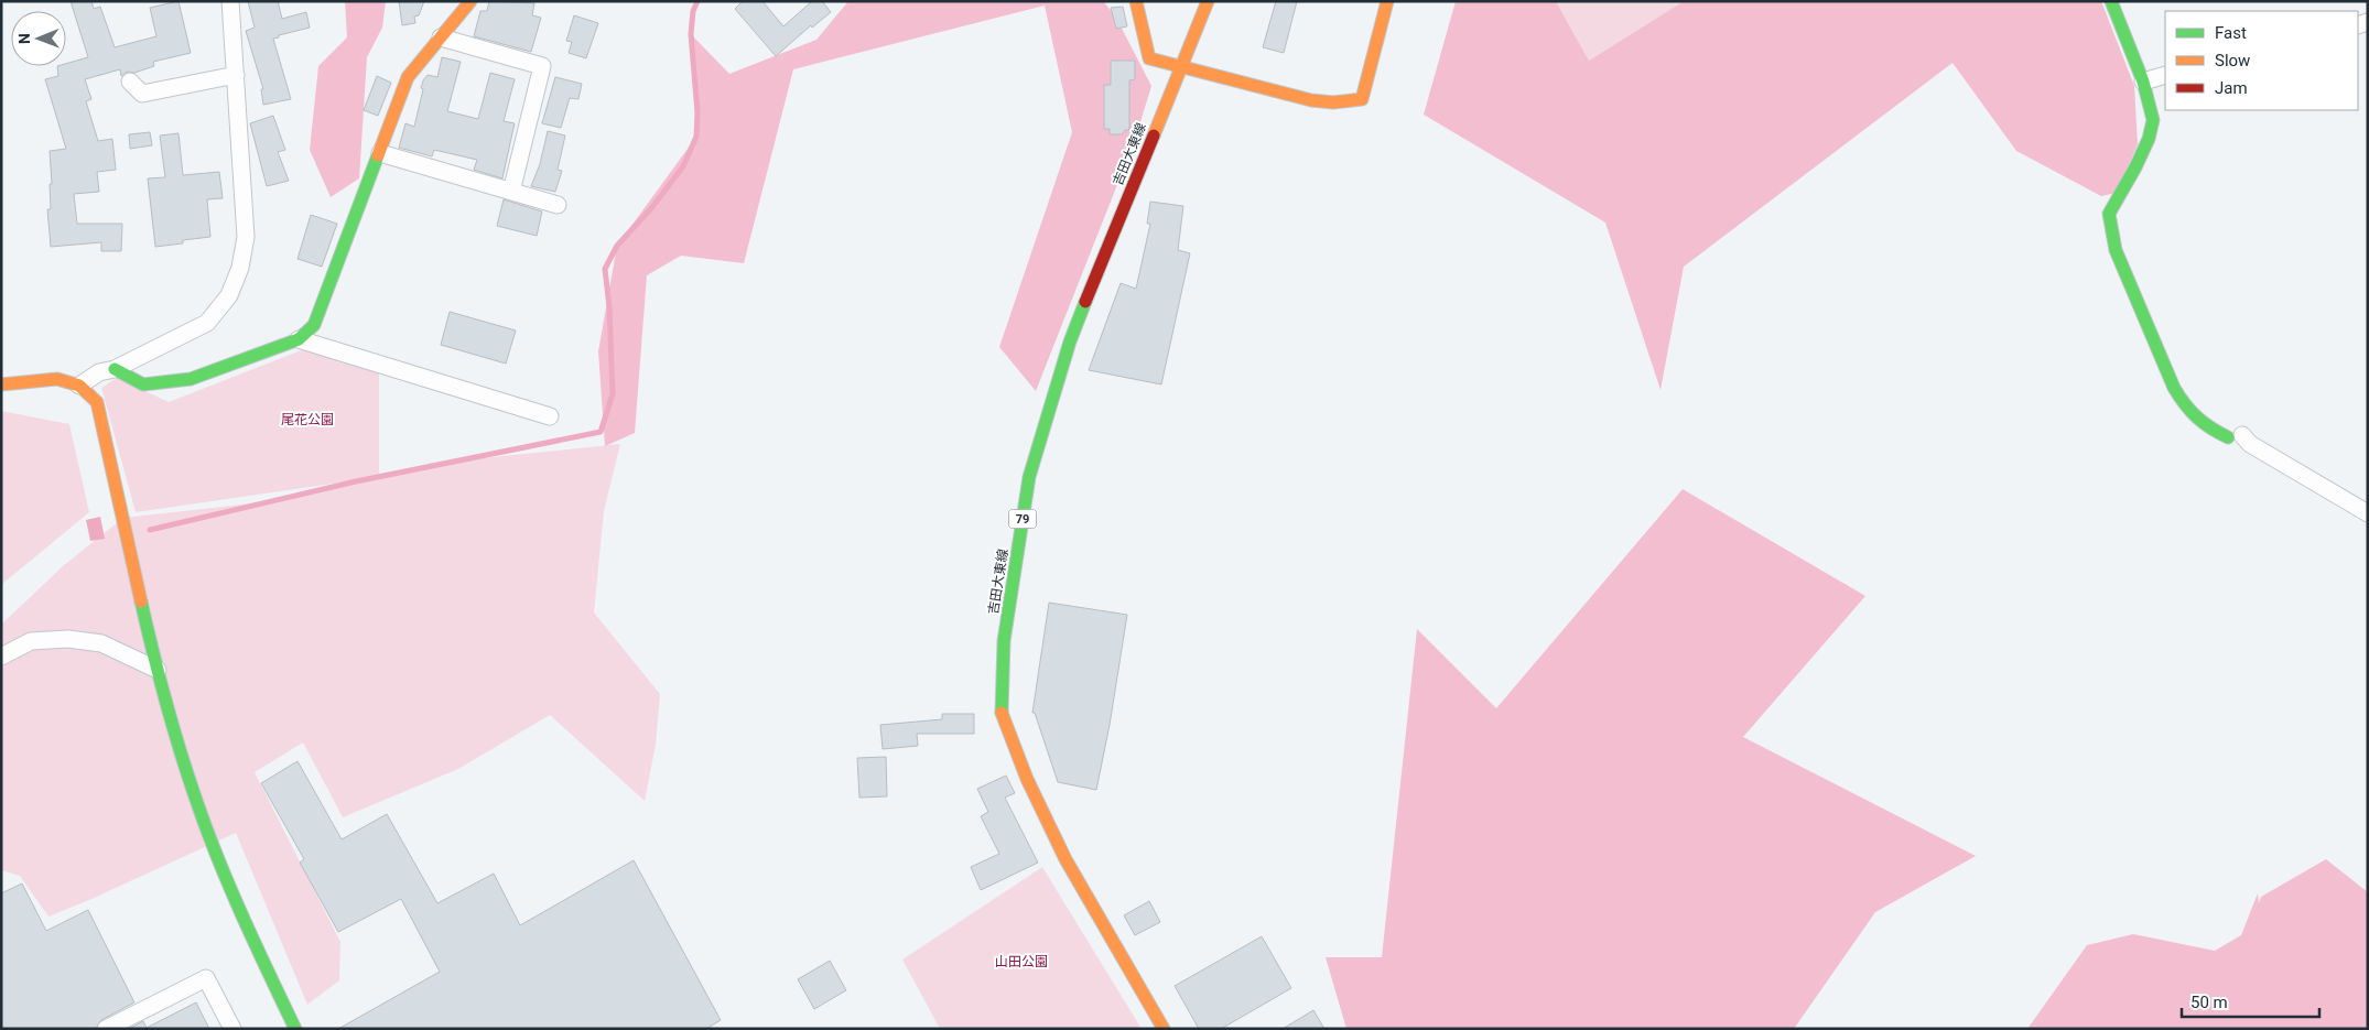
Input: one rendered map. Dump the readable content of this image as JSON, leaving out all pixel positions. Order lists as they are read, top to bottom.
{
  "streets": {
    "street": ["吉田大東線", "79"]
  },
  "parks": ["尾花公園", "山田公園"],
  "legend": ["Fast", "Slow", "Jam"],
  "scale_bar": "50 m",
  "north": "left"
}
